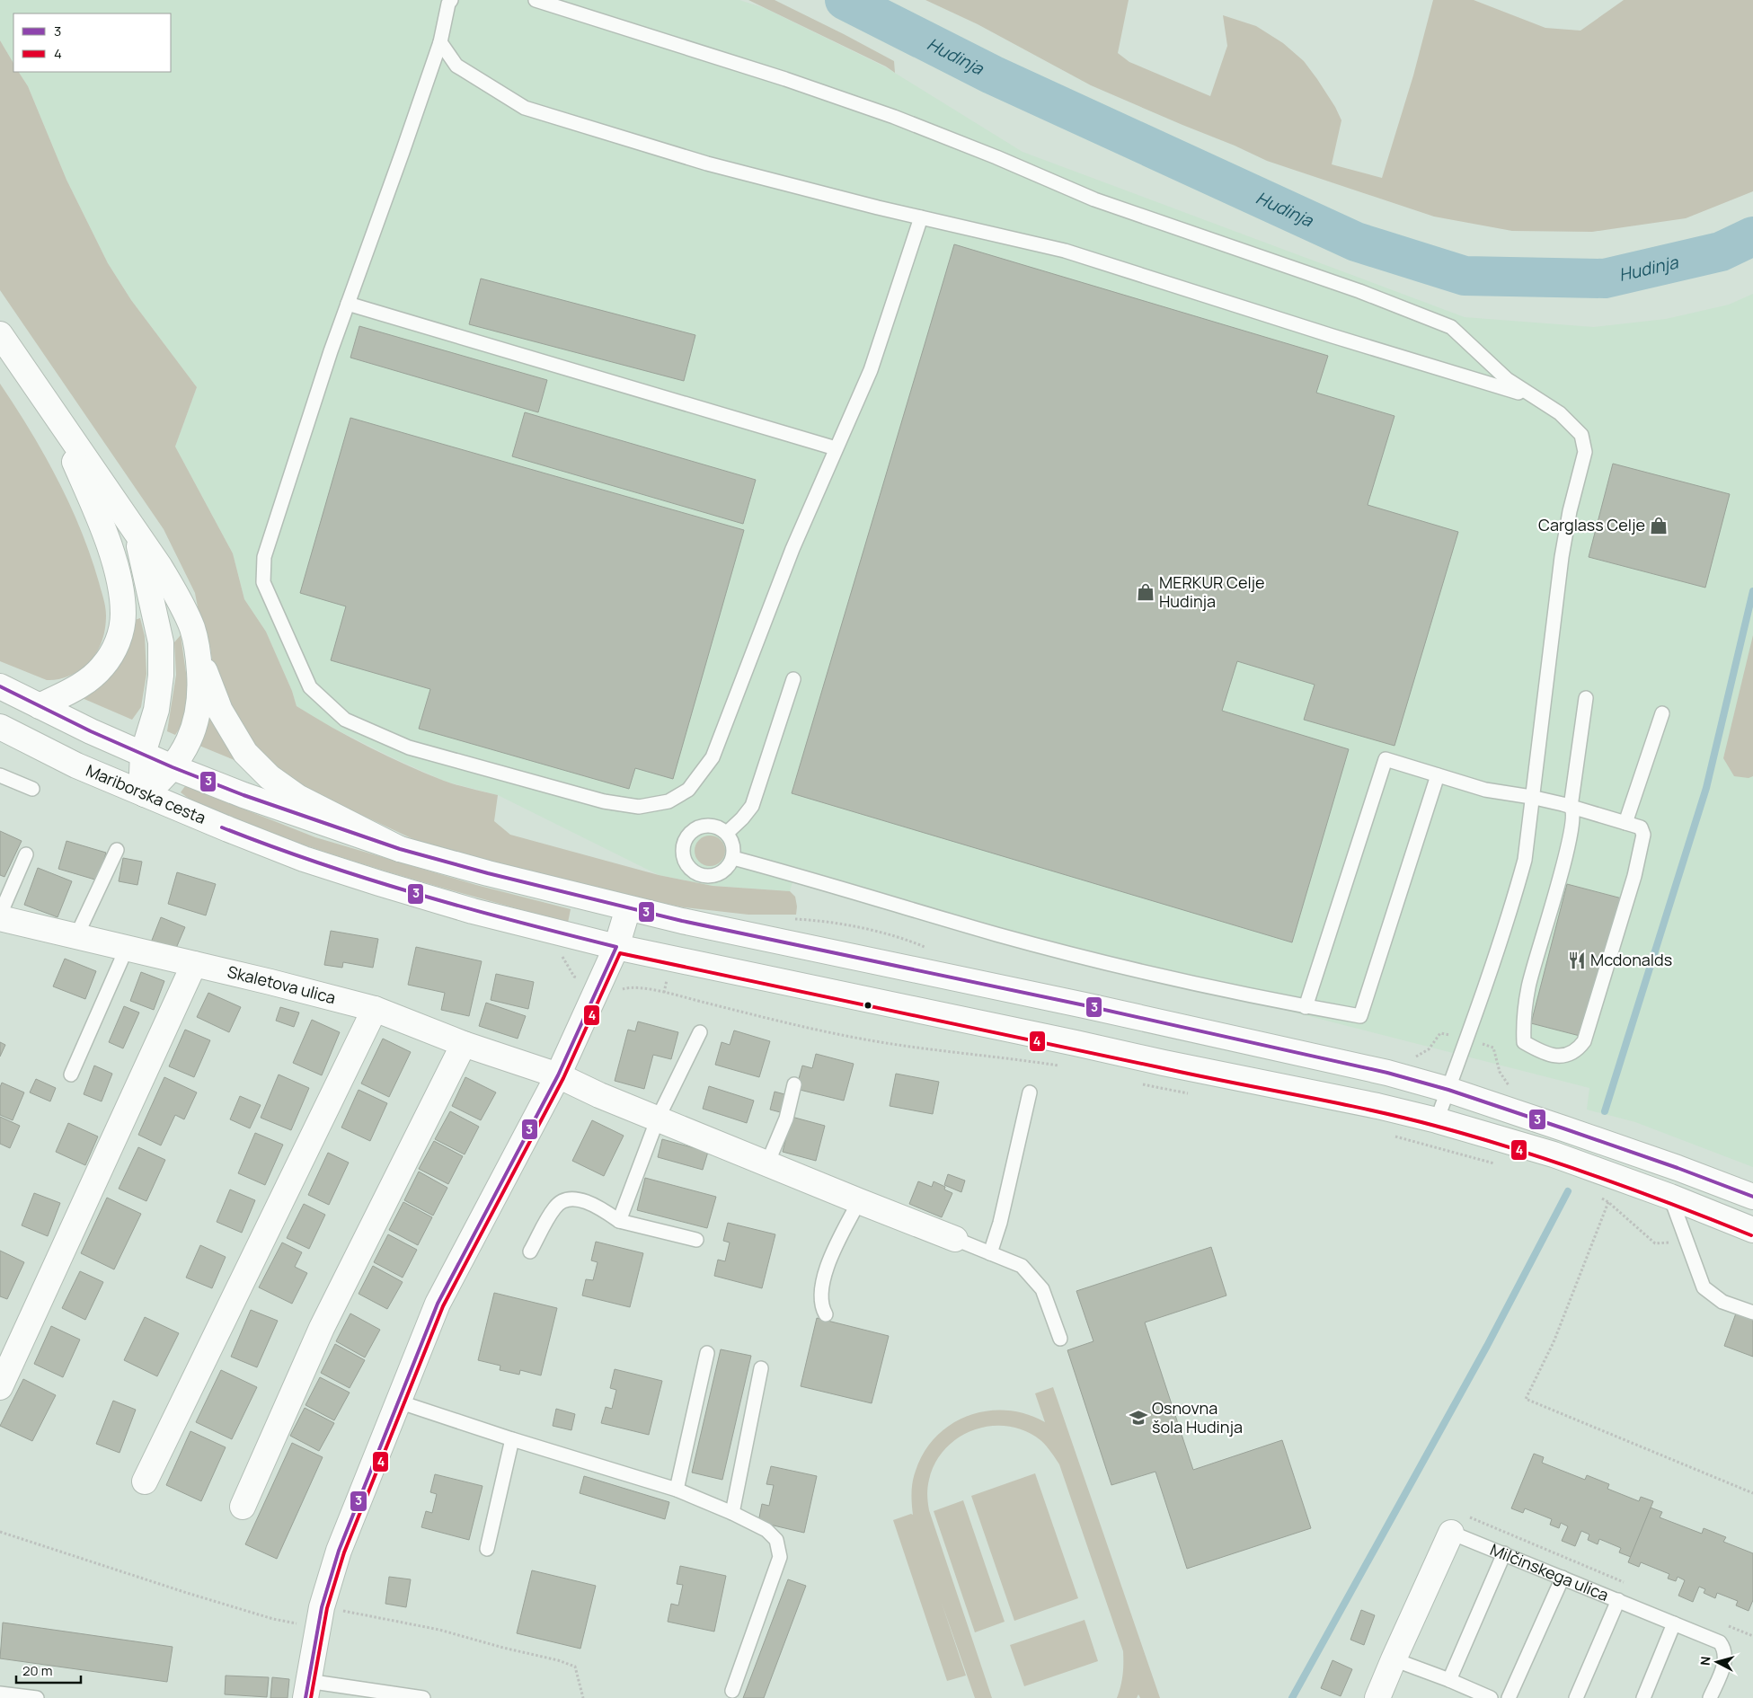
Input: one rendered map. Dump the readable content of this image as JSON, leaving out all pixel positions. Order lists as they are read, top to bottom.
{
  "streets": {
    "main road": ["Mariborska cesta", "Skaletova ulica"],
    "lane": ["Milčinskega ulica"]
  },
  "water": ["Hudinja"],
  "places": {
    "shop": ["Carglass Celje", "MERKUR Celje Hudinja"],
    "restaurant": ["Mcdonalds"],
    "school or university": ["Osnovna šola Hudinja"]
  },
  "lines": ["transit line 3", "transit line 4"],
  "legend": ["3", "4"],
  "scale_bar": "20 m",
  "north": "left"
}
